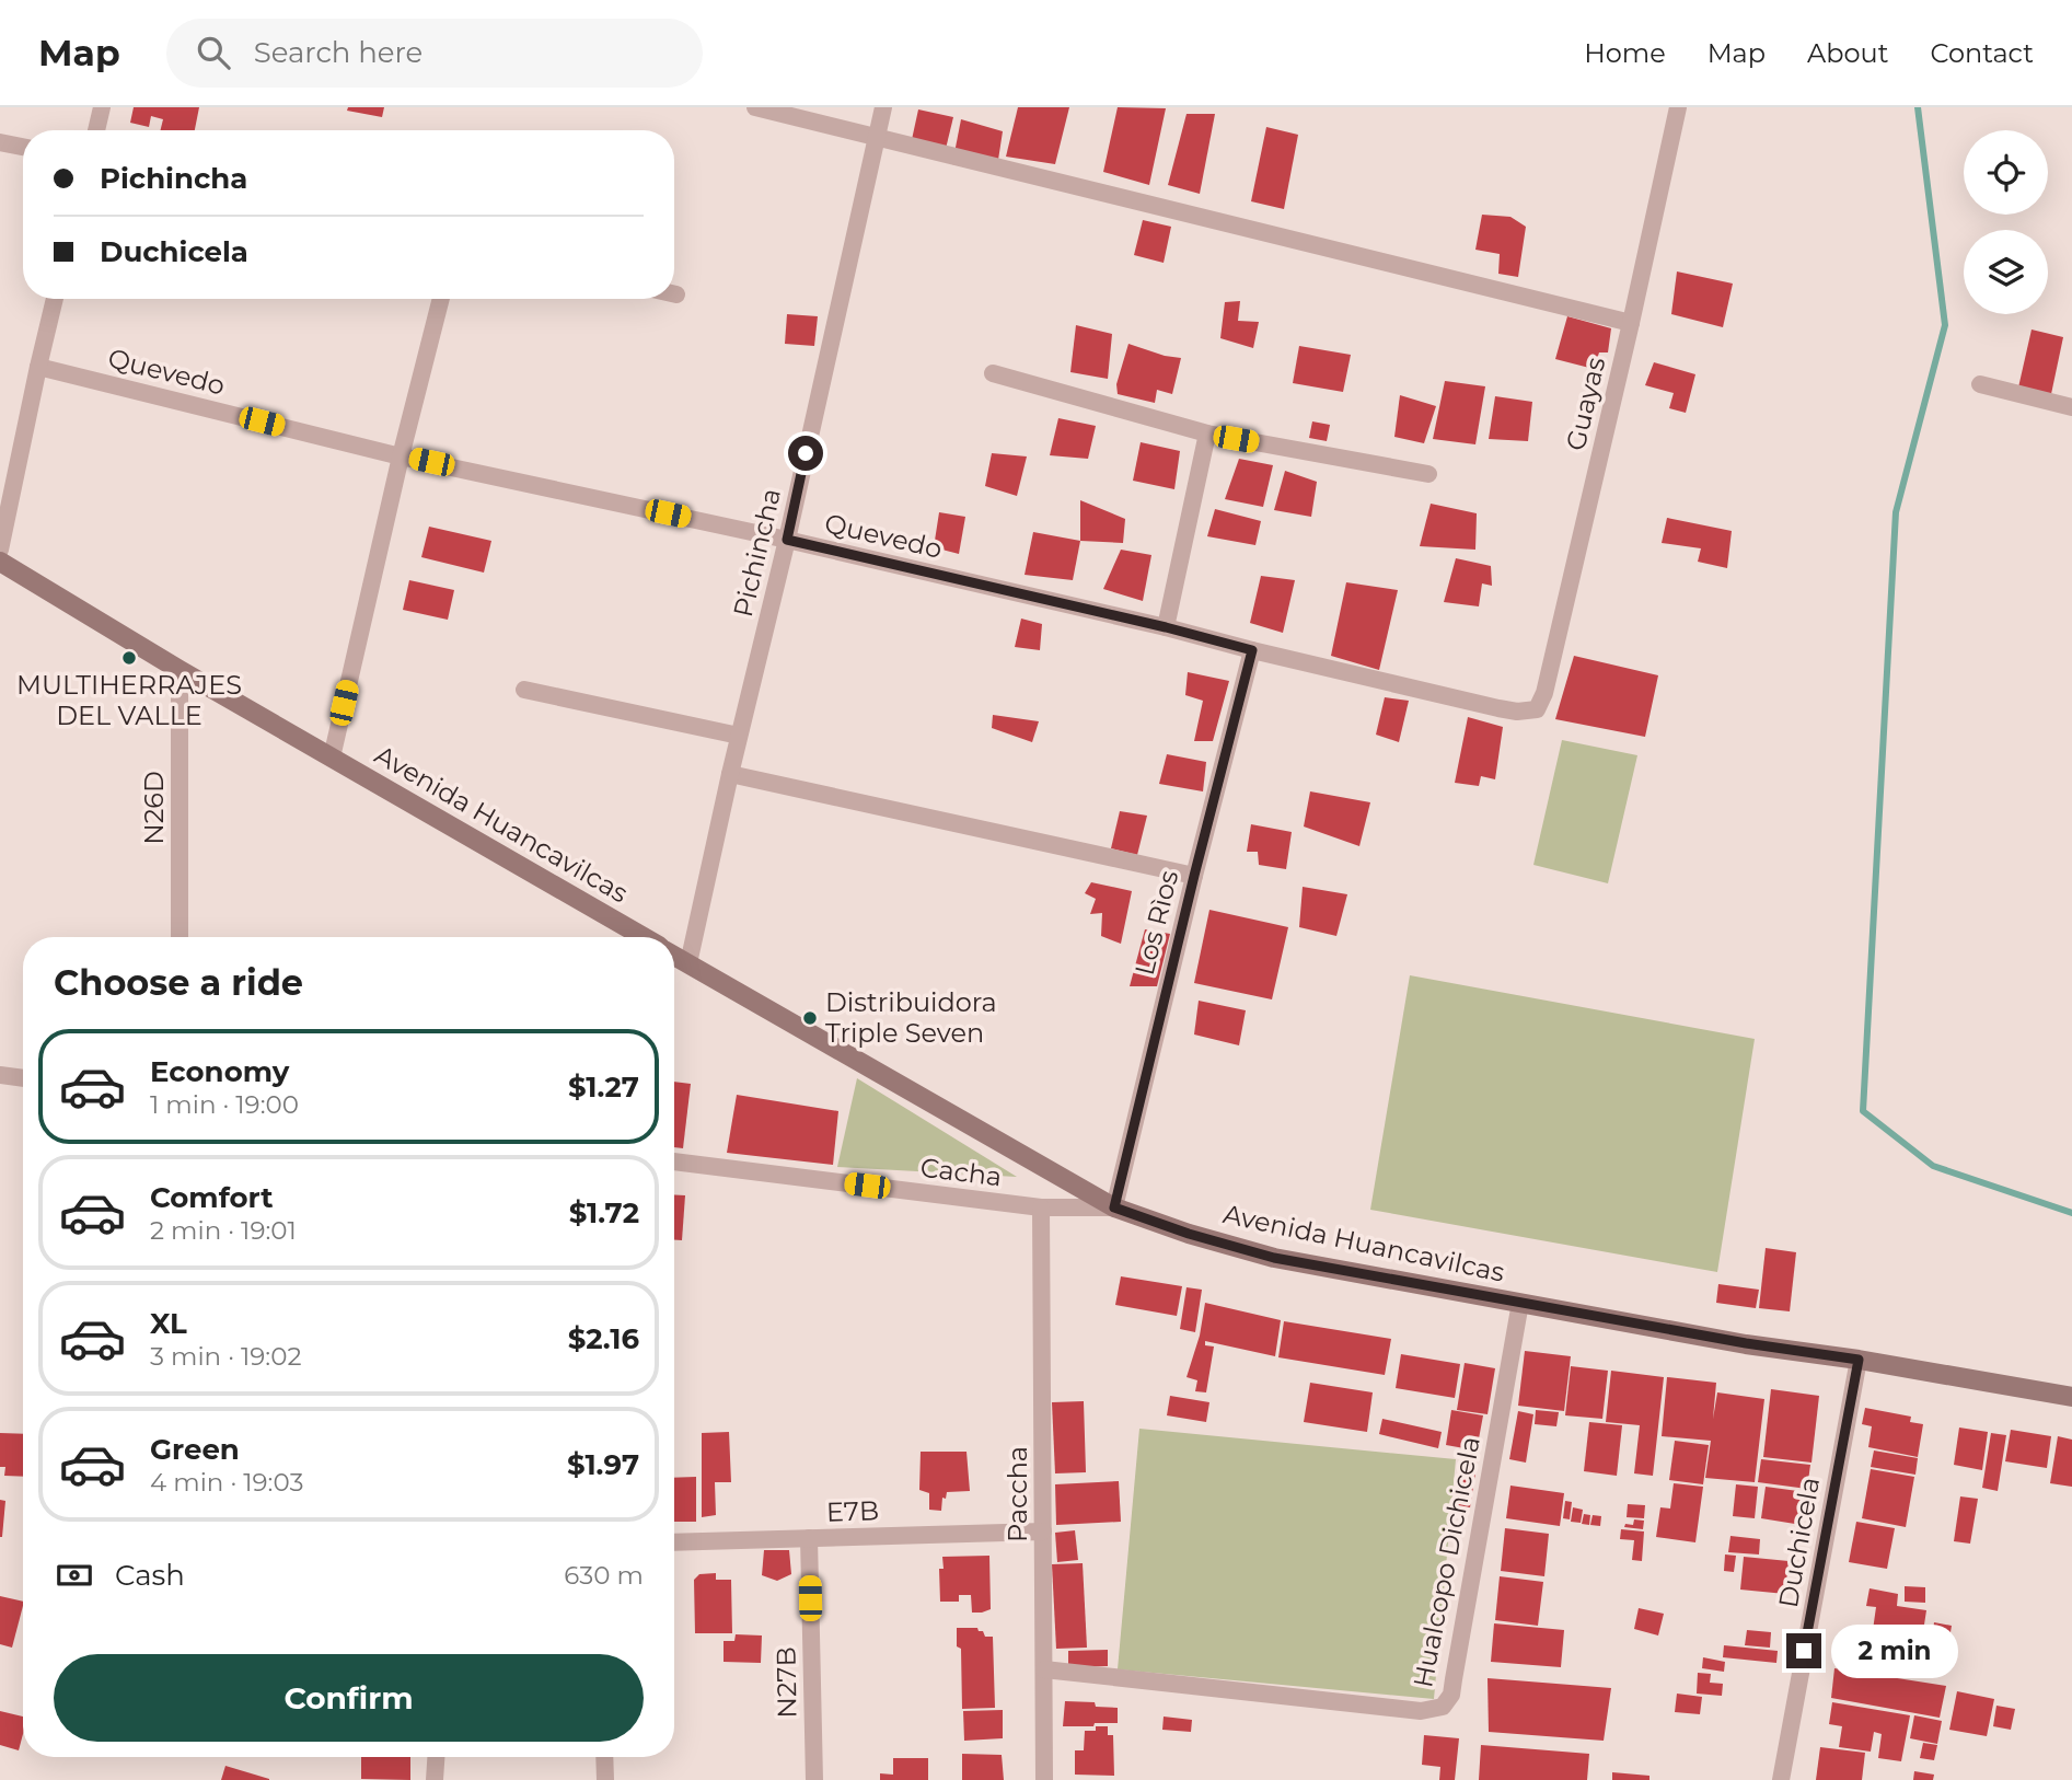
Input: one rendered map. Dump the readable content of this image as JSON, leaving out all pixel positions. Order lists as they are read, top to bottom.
{
  "streets": {
    "street": [
      "Quevedo",
      "Guayas",
      "Pichincha",
      "N26D",
      "Avenida Huancavilcas",
      "Los Rìos",
      "Cacha",
      "Paccha",
      "E7B",
      "Duchicela",
      "Hualcopo Dichicela",
      "N27B"
    ]
  },
  "crossings": [
    ["Quevedo", "Guayas"],
    ["Quevedo", "Pichincha"],
    ["Quevedo", "Los Rìos"],
    ["Pichincha", "Avenida Huancavilcas"],
    ["N26D", "Avenida Huancavilcas"],
    ["Avenida Huancavilcas", "Los Rìos"],
    ["Avenida Huancavilcas", "Cacha"],
    ["Avenida Huancavilcas", "Duchicela"],
    ["Avenida Huancavilcas", "Hualcopo Dichicela"],
    ["Los Rìos", "Cacha"],
    ["Cacha", "Paccha"],
    ["Paccha", "E7B"],
    ["Paccha", "Hualcopo Dichicela"],
    ["E7B", "N27B"]
  ],
  "places": ["MULTIHERRAJES DEL VALLE", "Distribuidora Triple Seven"],
  "page": {
    "header": "Map",
    "search": "Search here",
    "nav": [
      "Home",
      "Map",
      "About",
      "Contact"
    ],
    "banner": ["Pichincha", "Duchicela"],
    "heading": "Choose a ride",
    "list": [
      {
        "name": "Economy",
        "note": "1 min · 19:00",
        "value": "$1.27"
      },
      {
        "name": "Comfort",
        "note": "2 min · 19:01",
        "value": "$1.72"
      },
      {
        "name": "XL",
        "note": "3 min · 19:02",
        "value": "$2.16"
      },
      {
        "name": "Green",
        "note": "4 min · 19:03",
        "value": "$1.97"
      }
    ],
    "pay": ["Cash", "630 m"],
    "bubble": "2 min",
    "buttons": "Confirm"
  }
}
